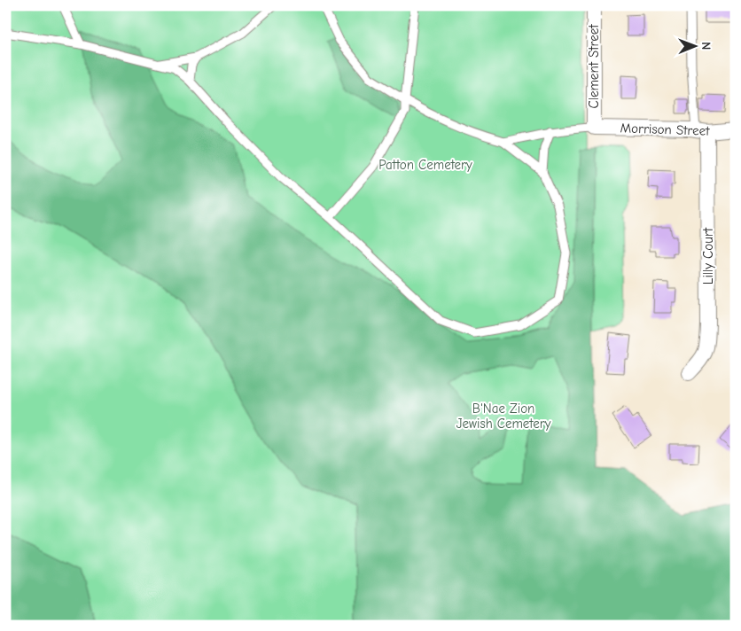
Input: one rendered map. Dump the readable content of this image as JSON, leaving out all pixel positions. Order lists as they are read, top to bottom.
{
  "streets": {
    "street": ["Clement Street", "Morrison Street", "Lilly Court"]
  },
  "crossings": [
    ["Clement Street", "Morrison Street"],
    ["Morrison Street", "Lilly Court"]
  ],
  "parks": ["Patton Cemetery", "B'Nae Zion Jewish Cemetery"],
  "north": "right"
}
